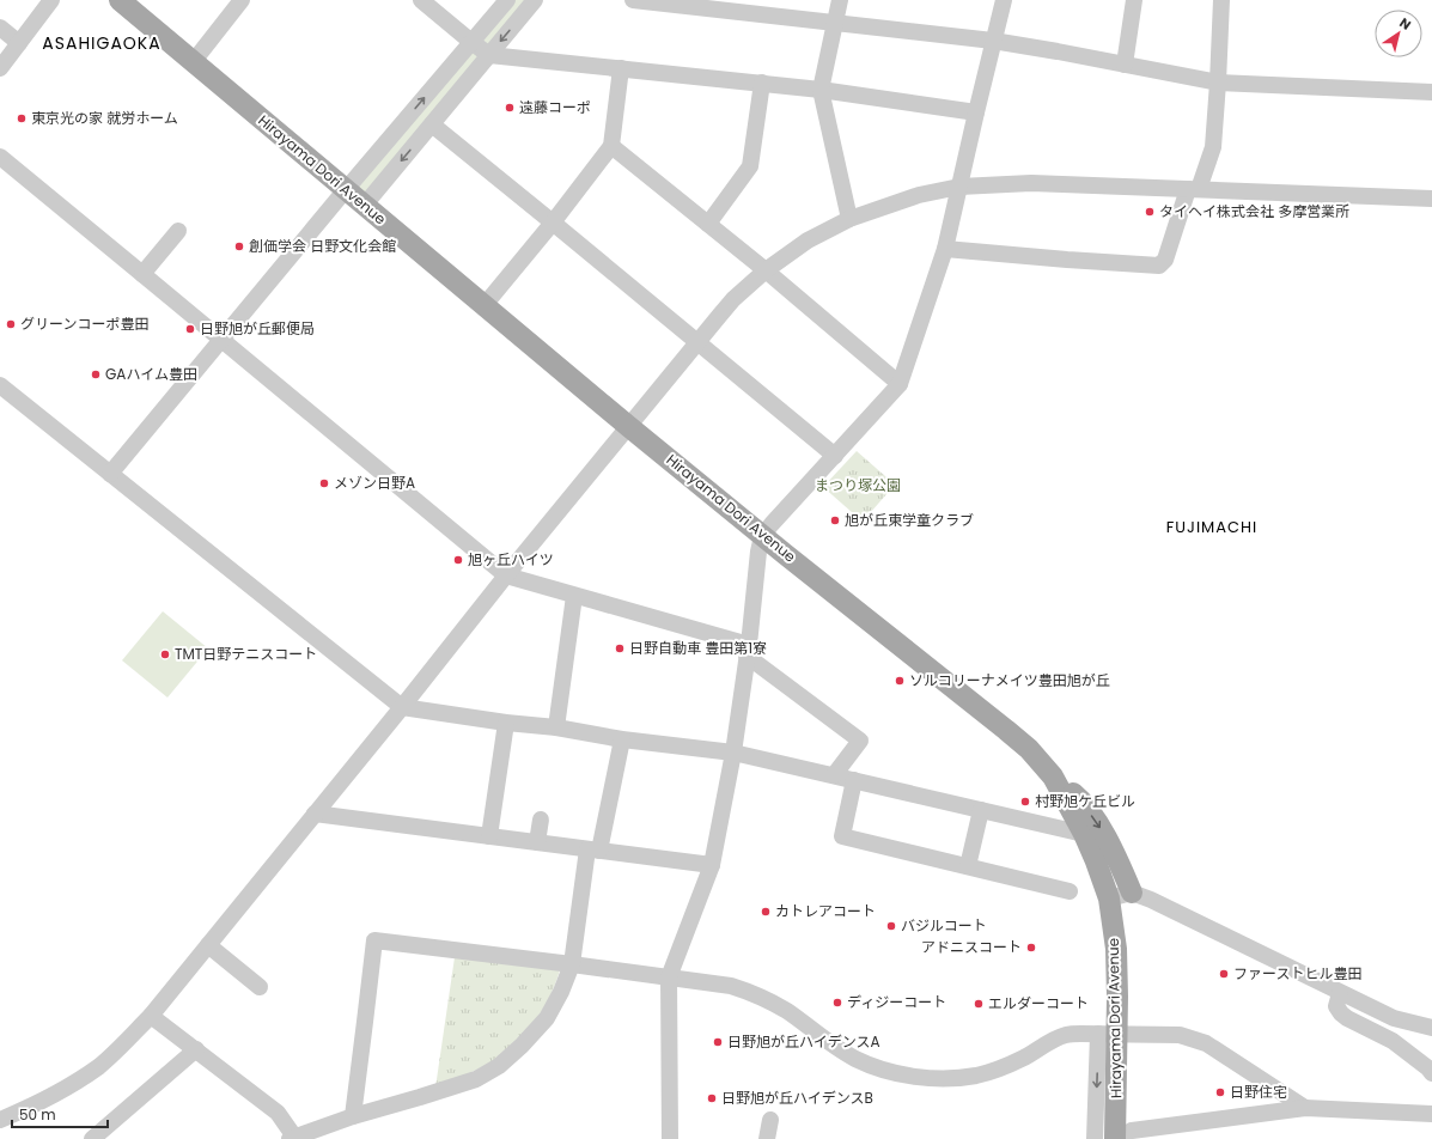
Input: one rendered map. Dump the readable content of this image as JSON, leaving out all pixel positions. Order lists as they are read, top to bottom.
{
  "streets": {
    "main road": ["Hirayama Dori Avenue"]
  },
  "districts": ["ASAHIGAOKA", "FUJIMACHI"],
  "parks": ["まつり塚公園"],
  "places": [
    "遠藤コーポ",
    "東京光の家 就労ホーム",
    "タイヘイ株式会社 多摩営業所",
    "創価学会 日野文化会館",
    "グリーンコーポ豊田",
    "日野旭が丘郵便局",
    "GAハイム豊田",
    "メゾン日野A",
    "旭が丘東学童クラブ",
    "旭ヶ丘ハイツ",
    "日野自動車 豊田第1寮",
    "TMT日野テニスコート",
    "ソルコリーナメイツ豊田旭が丘",
    "村野旭ケ丘ビル",
    "カトレアコート",
    "バジルコート",
    "アドニスコート",
    "ファーストヒル豊田",
    "ディジーコート",
    "エルダーコート",
    "日野旭が丘ハイデンスA",
    "日野住宅",
    "日野旭が丘ハイデンスB"
  ],
  "scale_bar": "50 m",
  "north": "top right"
}
